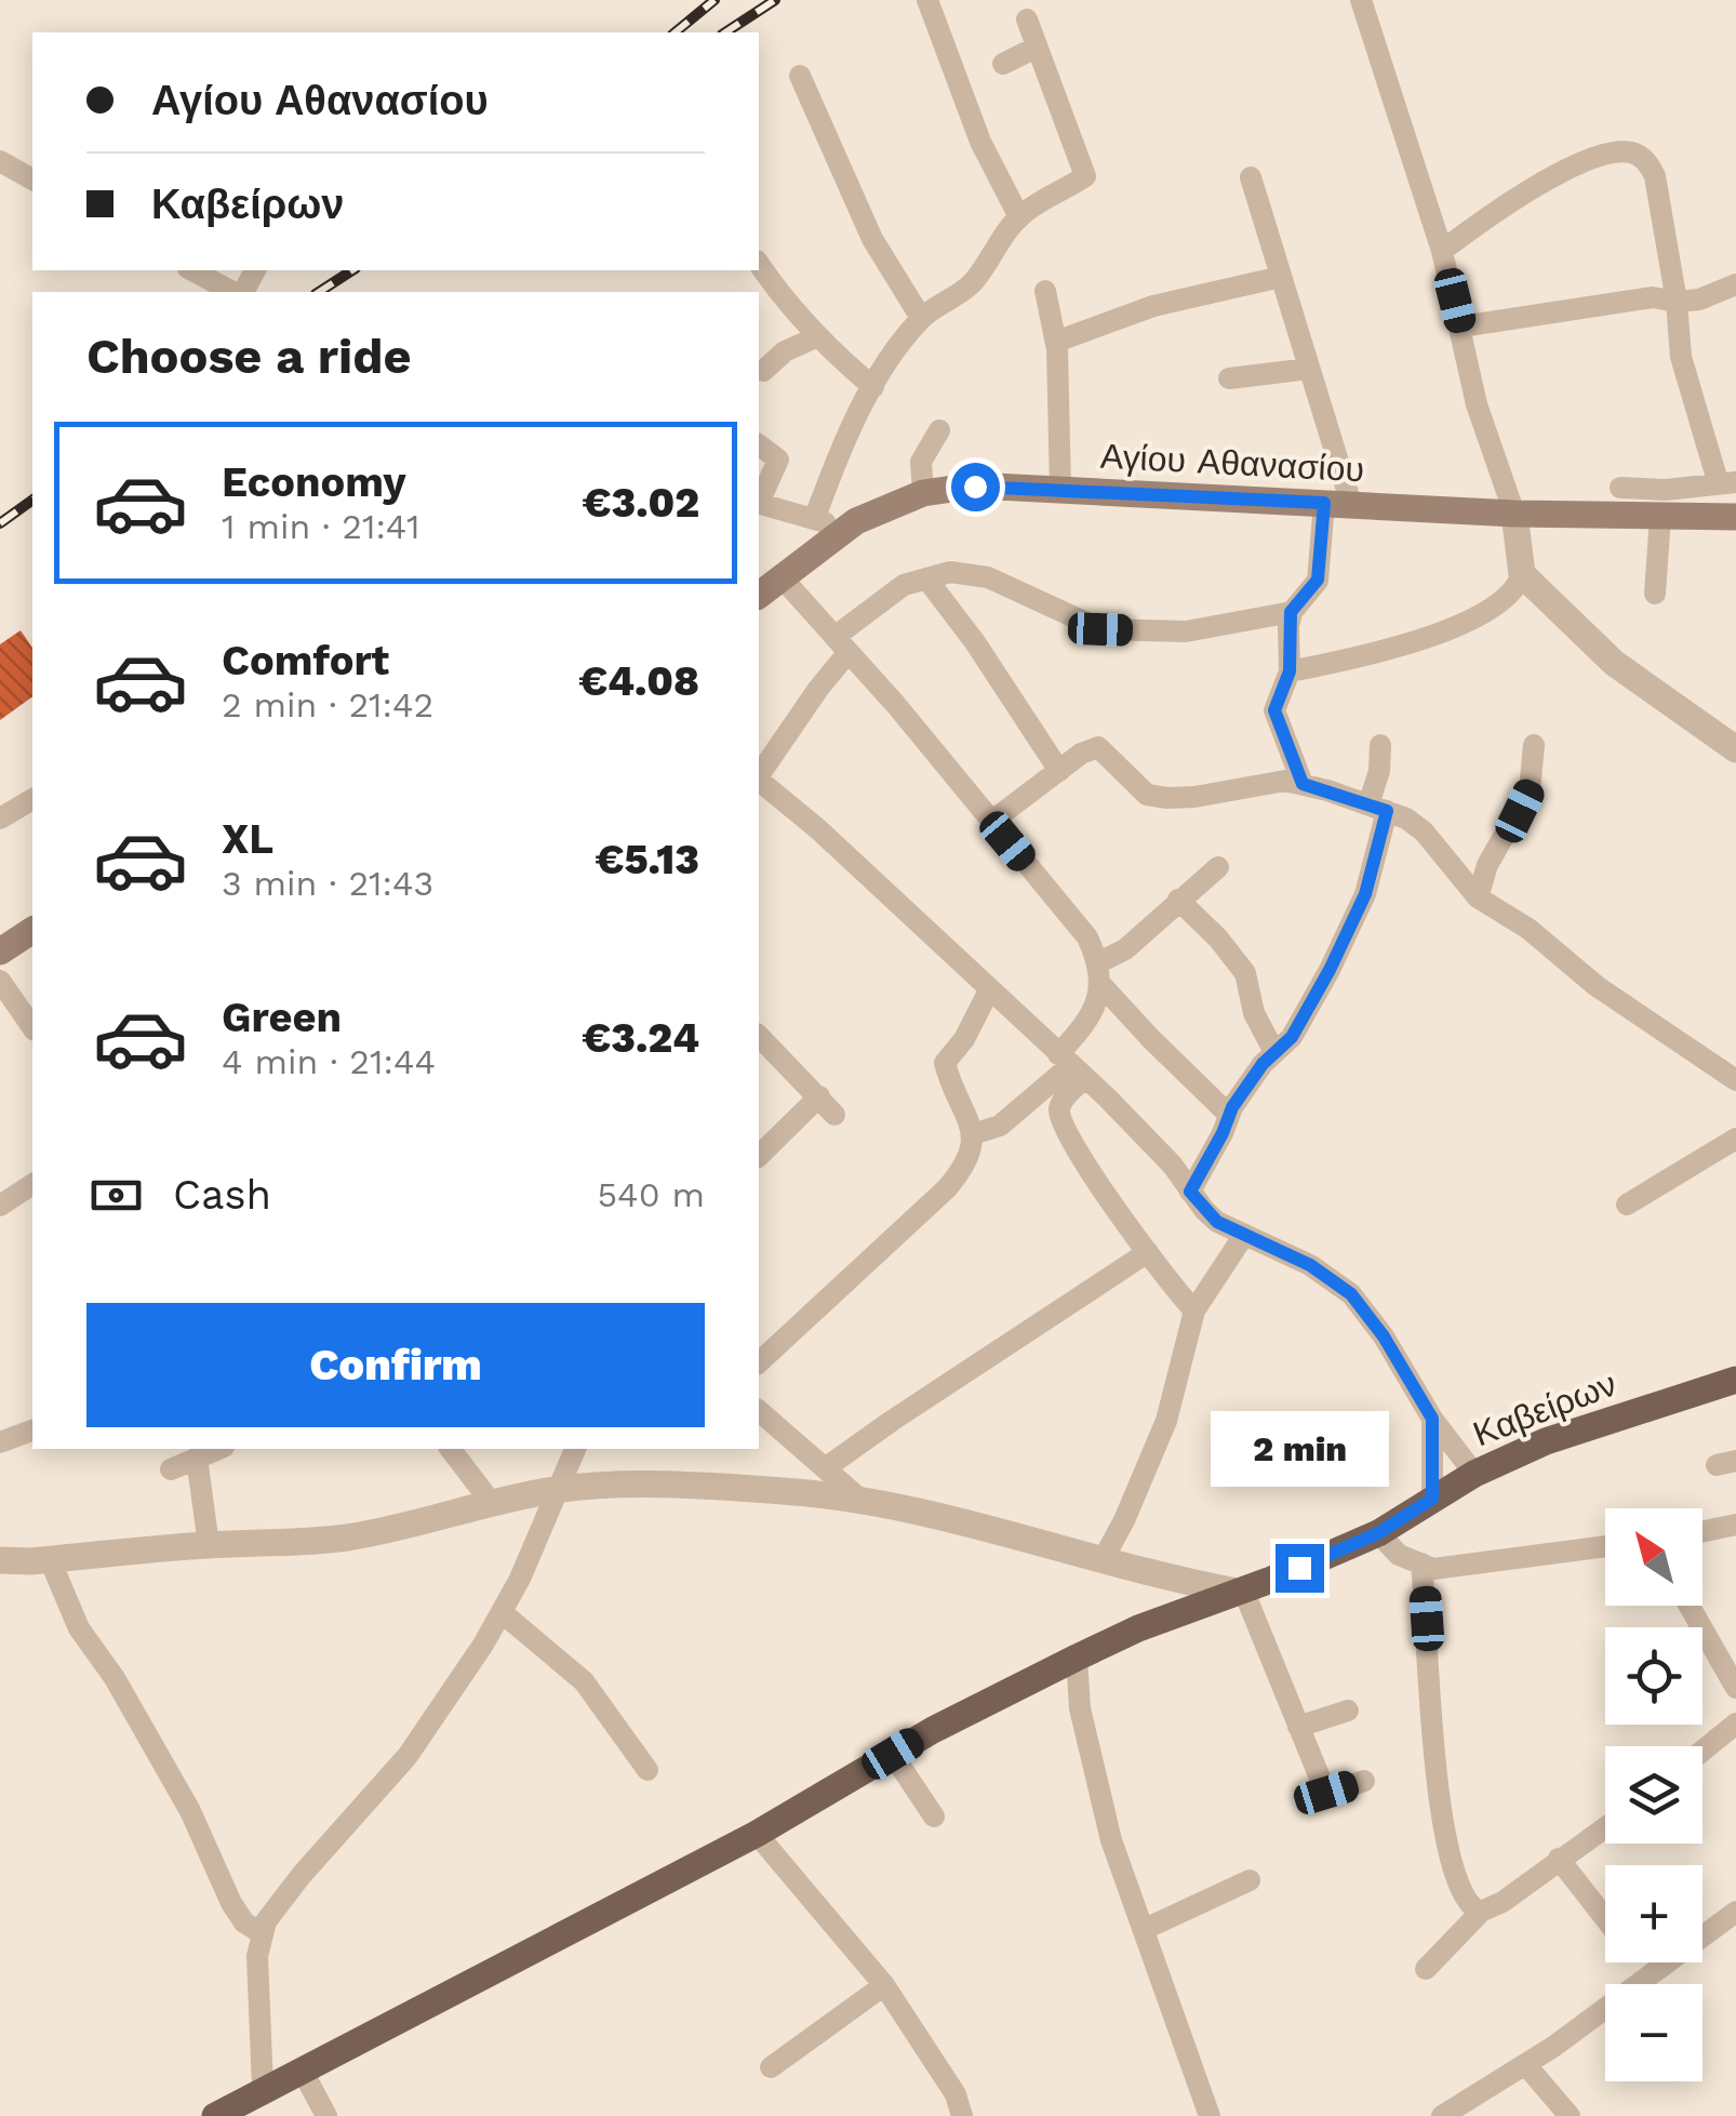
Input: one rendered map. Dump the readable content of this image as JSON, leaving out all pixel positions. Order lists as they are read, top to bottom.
{
  "streets": {
    "main road": ["Αγίου Αθανασίου", "Καβείρων"]
  },
  "north": "top left",
  "page": {
    "banner": ["Αγίου Αθανασίου", "Καβείρων"],
    "heading": "Choose a ride",
    "list": [
      {
        "name": "Economy",
        "note": "1 min · 21:41",
        "value": "€3.02"
      },
      {
        "name": "Comfort",
        "note": "2 min · 21:42",
        "value": "€4.08"
      },
      {
        "name": "XL",
        "note": "3 min · 21:43",
        "value": "€5.13"
      },
      {
        "name": "Green",
        "note": "4 min · 21:44",
        "value": "€3.24"
      }
    ],
    "pay": ["Cash", "540 m"],
    "buttons": "Confirm",
    "bubble": "2 min",
    "map_buttons": ["+", "−"]
  }
}
